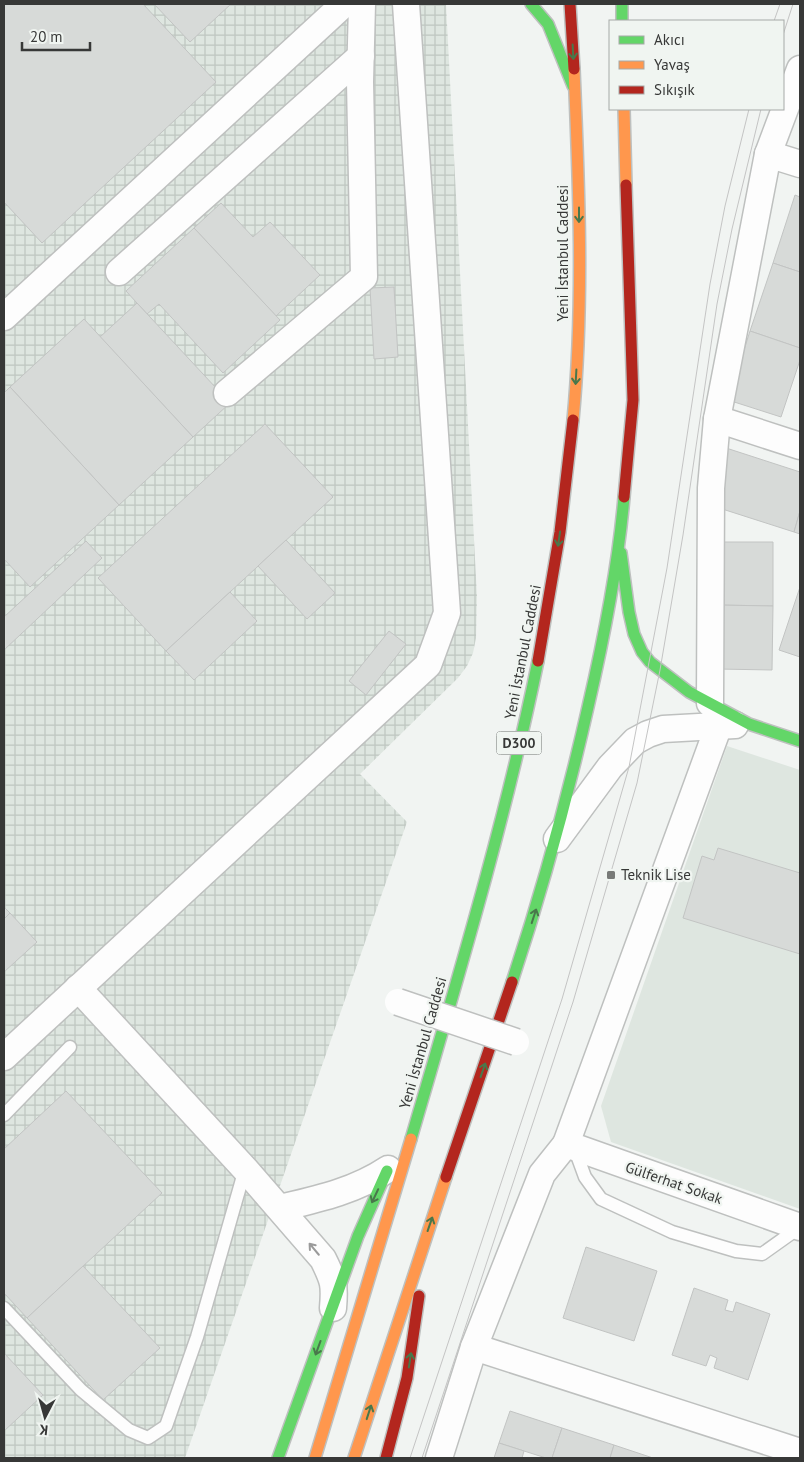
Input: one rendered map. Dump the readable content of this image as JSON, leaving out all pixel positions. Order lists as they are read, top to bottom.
{
  "streets": {
    "main road": ["Yeni İstanbul Caddesi", "D300"],
    "street": ["Gülferhat Sokak"]
  },
  "places": {
    "transit": ["Teknik Lise"]
  },
  "legend": ["Akıcı", "Yavaş", "Sıkışık"],
  "scale_bar": "20 m",
  "north": "bottom"
}
